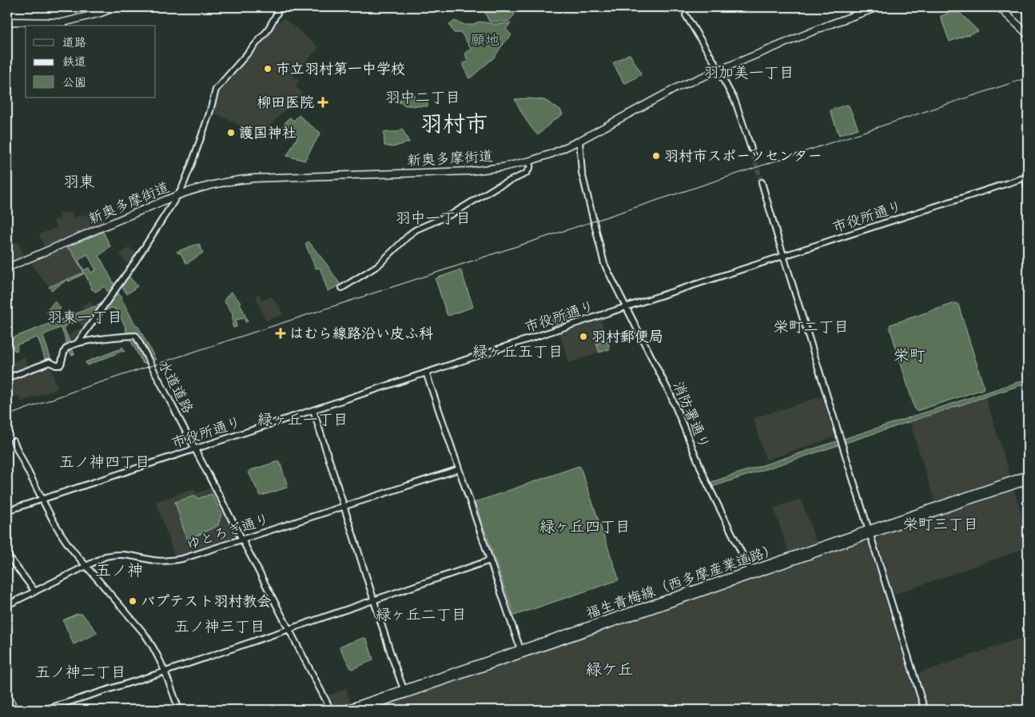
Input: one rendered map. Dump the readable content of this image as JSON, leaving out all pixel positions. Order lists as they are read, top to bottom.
{
  "streets": {
    "main road": ["新奥多摩街道", "福生青梅線（西多摩産業道路）"],
    "street": [
      "市役所通り",
      "水道道路",
      "消防署通り",
      "ゆとろぎ通り"
    ]
  },
  "crossings": [
    ["新奥多摩街道", "消防署通り"],
    ["市役所通り", "水道道路"],
    ["市役所通り", "消防署通り"],
    ["水道道路", "ゆとろぎ通り"],
    ["消防署通り", "福生青梅線（西多摩産業道路）"]
  ],
  "districts": [
    "羽加美一丁目",
    "羽中二丁目",
    "羽村市",
    "羽東",
    "羽中一丁目",
    "羽東一丁目",
    "栄町二丁目",
    "緑ヶ丘五丁目",
    "栄町",
    "緑ヶ丘一丁目",
    "五ノ神四丁目",
    "栄町三丁目",
    "緑ヶ丘四丁目",
    "五ノ神",
    "緑ヶ丘二丁目",
    "五ノ神三丁目",
    "緑ケ丘",
    "五ノ神二丁目"
  ],
  "parks": ["願地"],
  "places": {
    "other": [
      "市立羽村第一中学校",
      "護国神社",
      "羽村市スポーツセンター",
      "羽村郵便局",
      "バプテスト羽村教会"
    ],
    "health": ["柳田医院", "はむら線路沿い皮ふ科"]
  },
  "legend": ["道路", "鉄道", "公園"]
}
